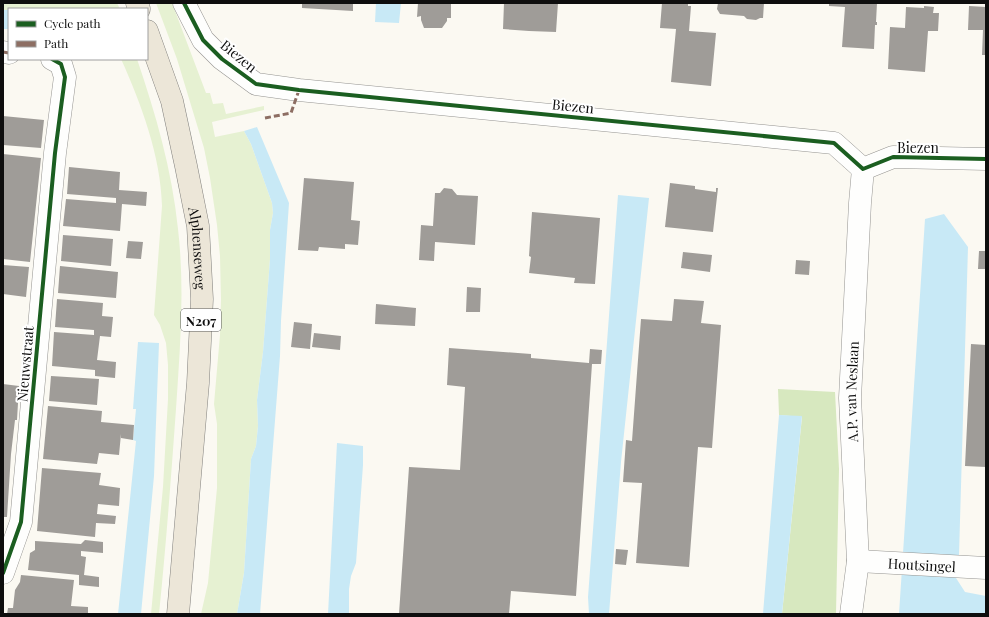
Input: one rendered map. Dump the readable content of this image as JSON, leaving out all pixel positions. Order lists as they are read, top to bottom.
{
  "streets": {
    "main road": ["Alphenseweg", "N207"],
    "street": [
      "Biezen",
      "Nieuwstraat",
      "A.P. van Neslaan",
      "Houtsingel"
    ]
  },
  "crossings": [
    ["Biezen", "A.P. van Neslaan"],
    ["A.P. van Neslaan", "Houtsingel"]
  ],
  "legend": ["Cycle path", "Path"]
}
